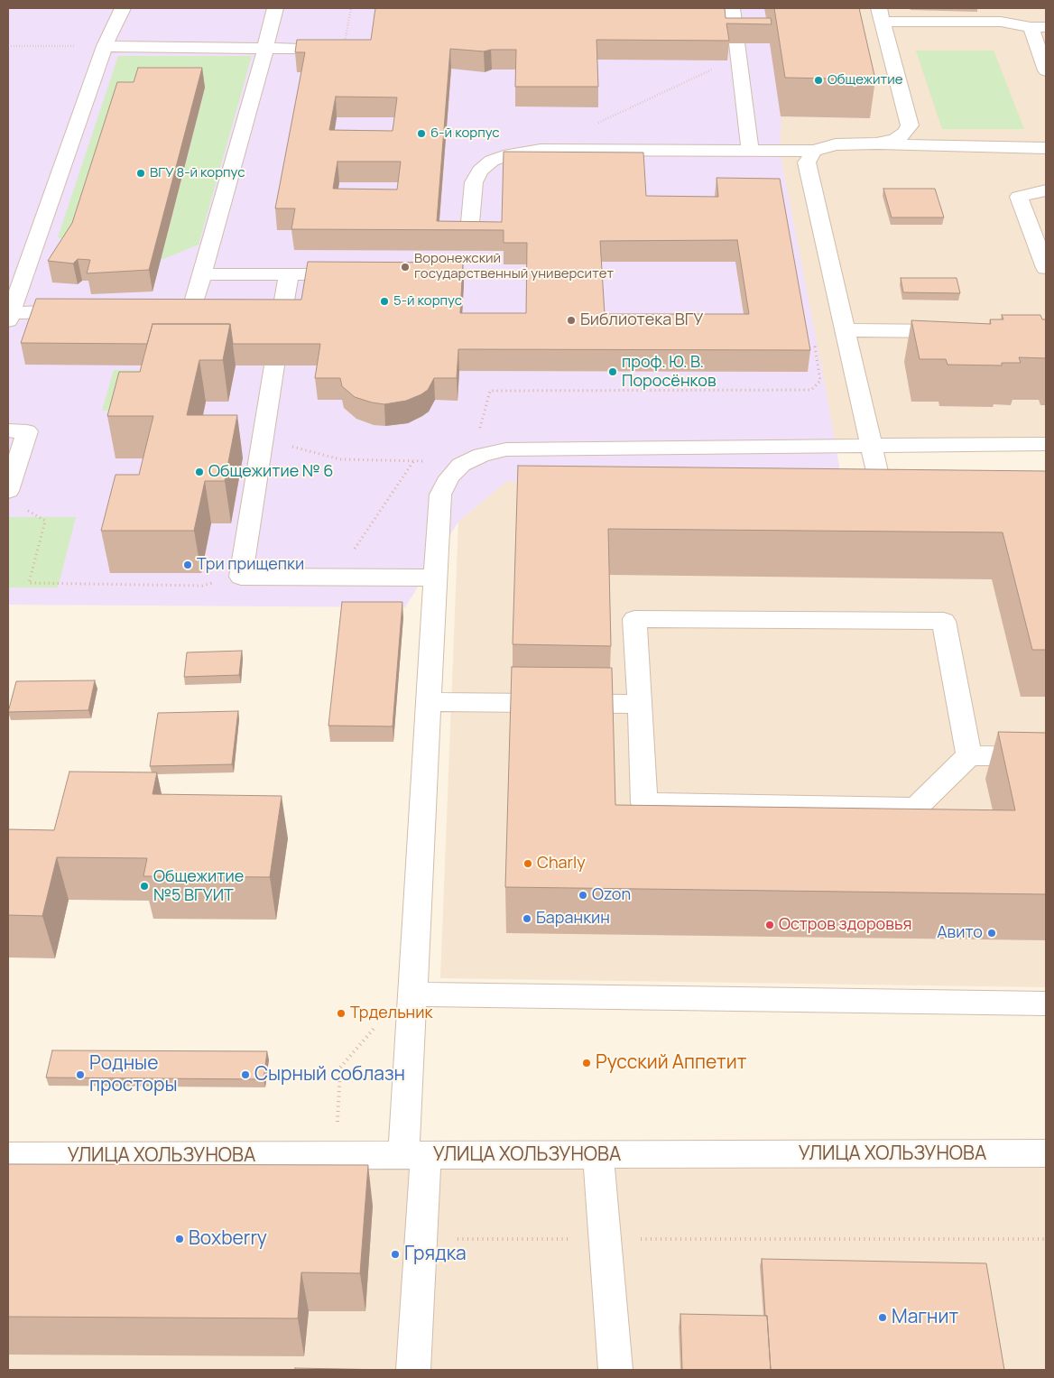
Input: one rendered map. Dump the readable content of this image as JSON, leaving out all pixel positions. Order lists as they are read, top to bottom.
{
  "streets": {
    "street": ["УЛИЦА ХОЛЬЗУНОВА"]
  },
  "places": [
    "Общежитие",
    "6-й корпус",
    "ВГУ 8-й корпус",
    "Воронежский государственный университет",
    "5-й корпус",
    "Библиотека ВГУ",
    "проф. Ю. В. Поросёнков",
    "Общежитие № 6",
    "Три прищепки",
    "Charly",
    "Общежитие №5 ВГУИТ",
    "Ozon",
    "Баранкин",
    "Остров здоровья",
    "Авито",
    "Трдельник",
    "Русский Аппетит",
    "Родные просторы",
    "Сырный соблазн",
    "Boxberry",
    "Грядка",
    "Магнит"
  ]
}
